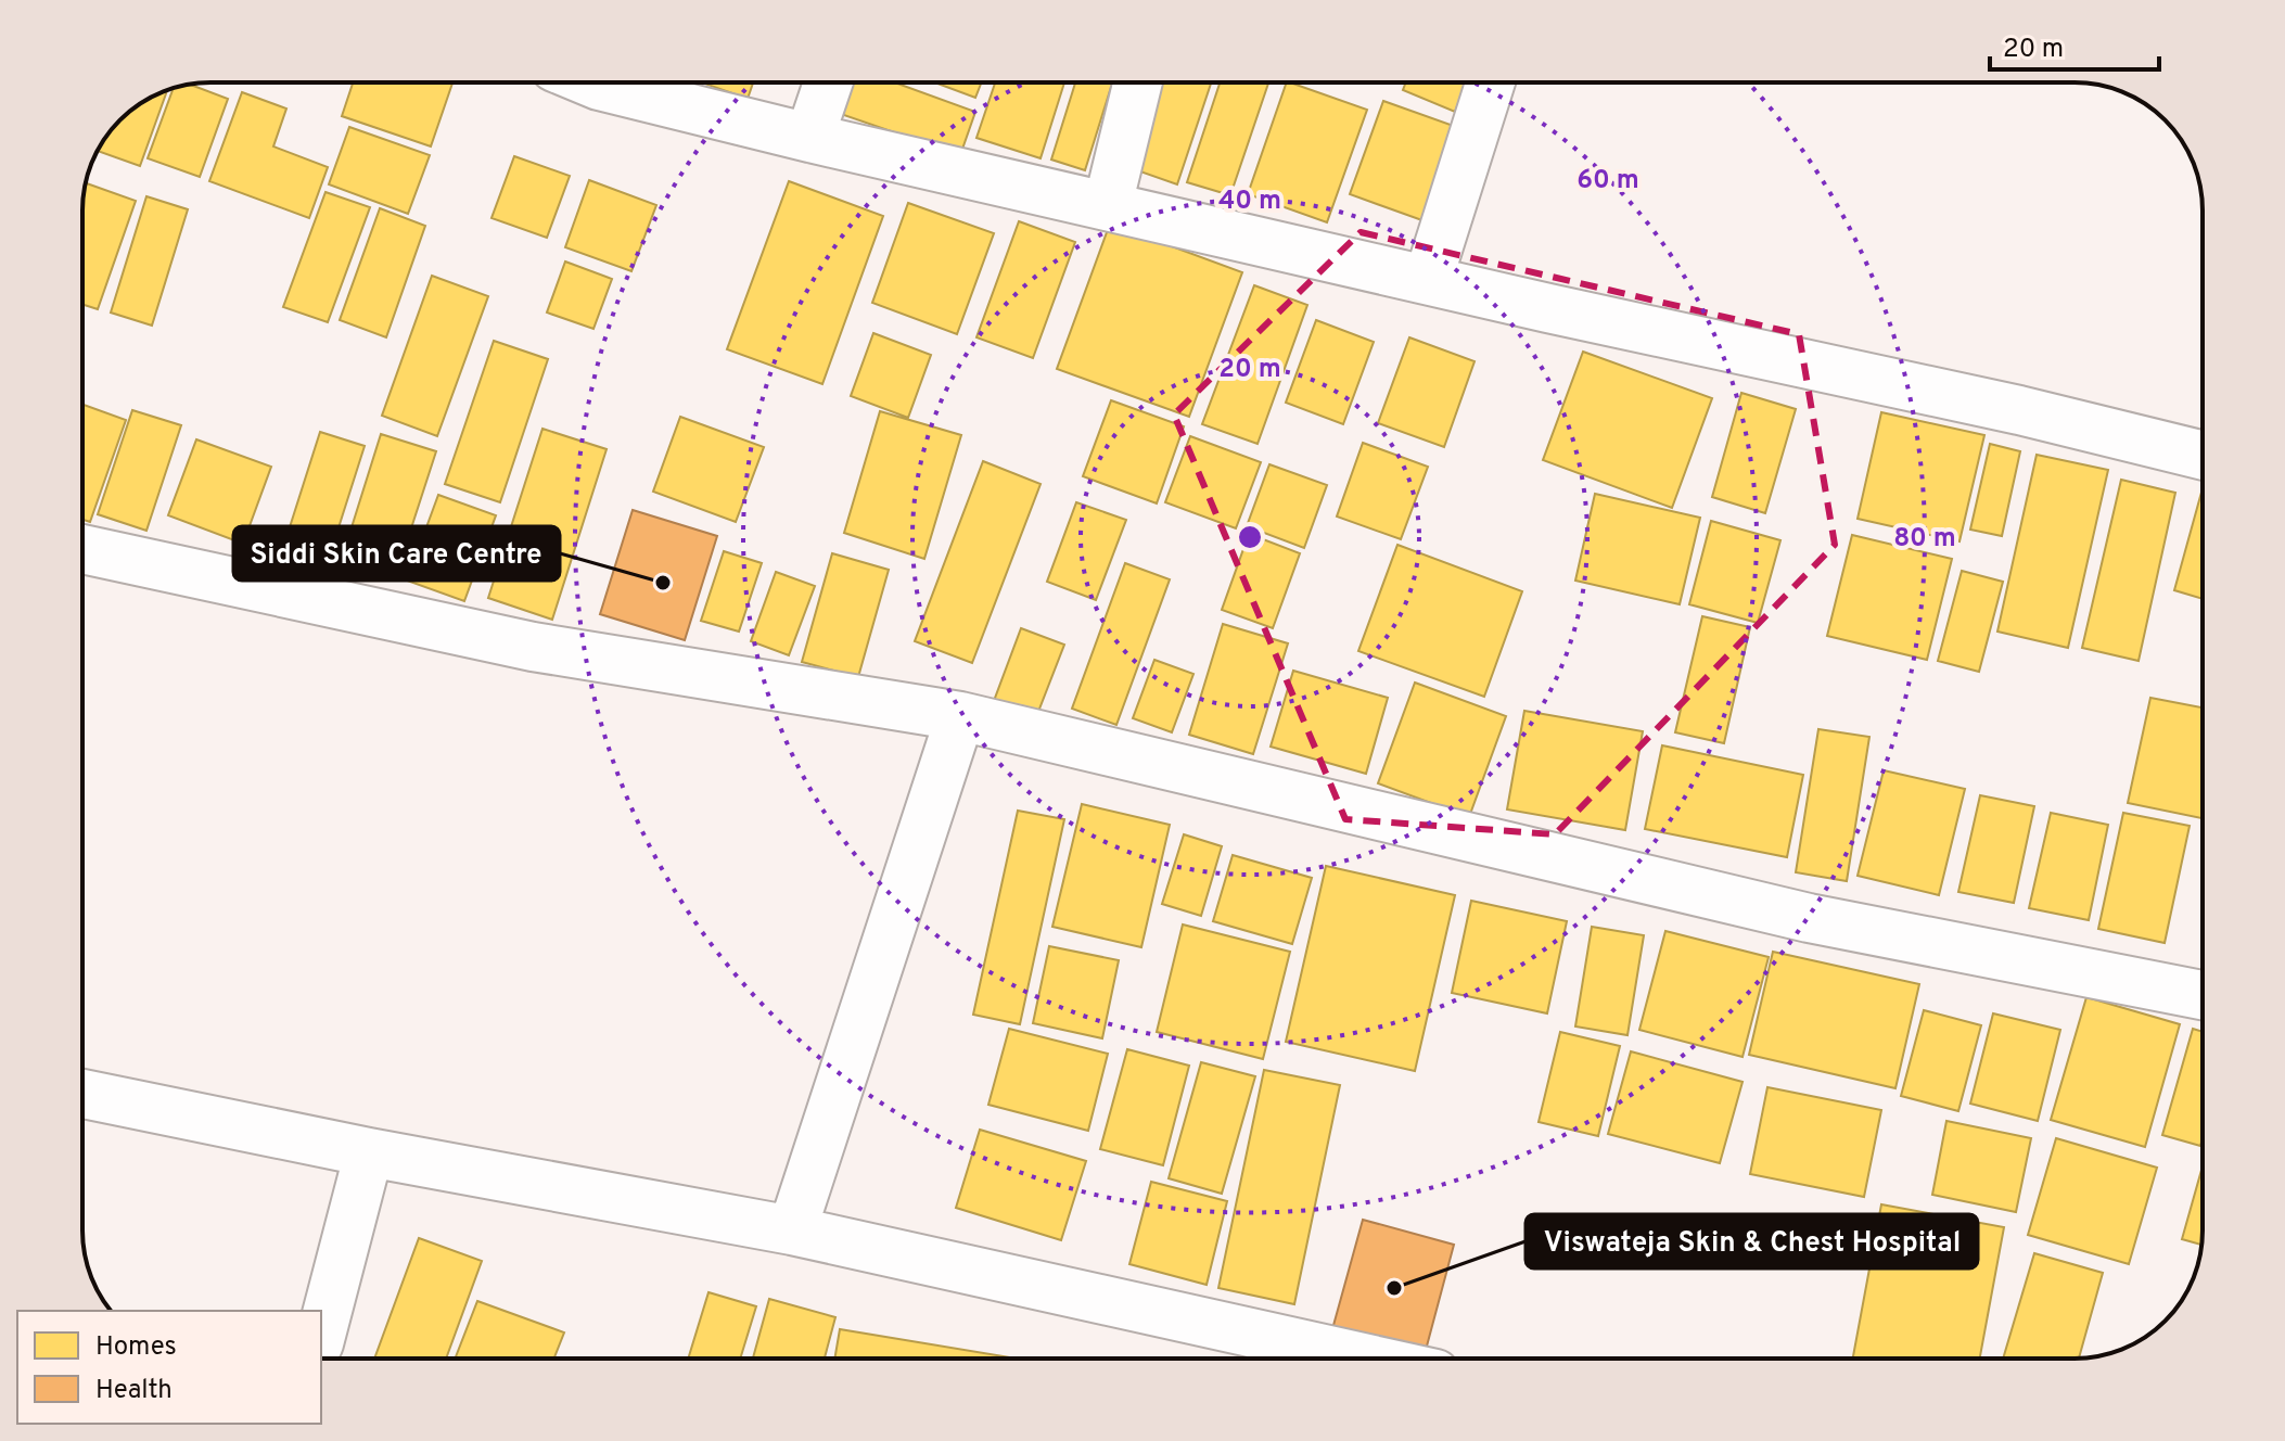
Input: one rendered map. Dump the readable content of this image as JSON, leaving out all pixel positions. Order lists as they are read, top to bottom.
{
  "places": ["Siddi Skin Care Centre", "Viswateja Skin & Chest Hospital"],
  "legend": ["Homes", "Health"],
  "scale_bar": "20 m",
  "rings": [
    "60 m",
    "40 m",
    "20 m",
    "80 m"
  ]
}
